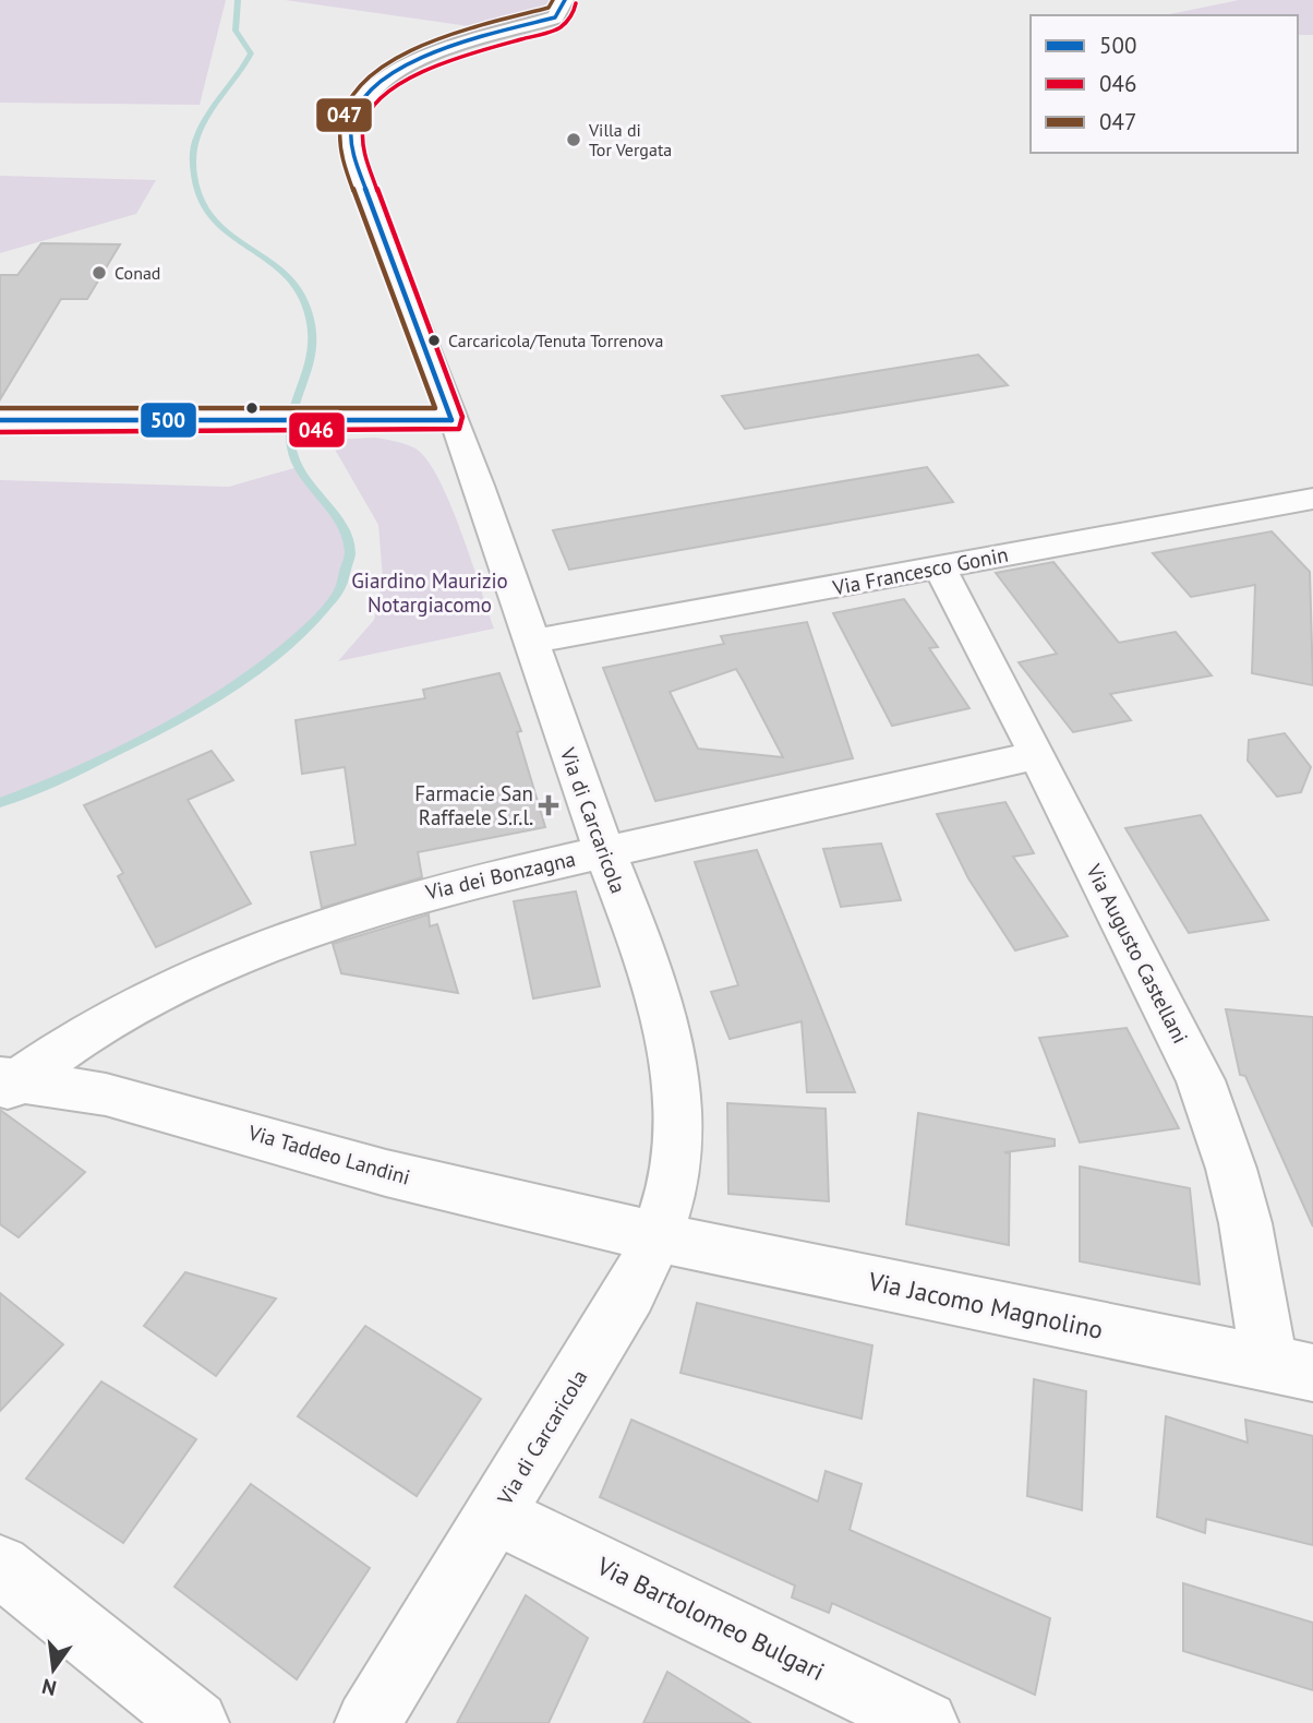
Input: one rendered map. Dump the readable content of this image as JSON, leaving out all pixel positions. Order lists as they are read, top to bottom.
{
  "streets": {
    "street": [
      "Via Francesco Gonin",
      "Via di Carcaricola",
      "Via dei Bonzagna",
      "Via Augusto Castellani",
      "Via Taddeo Landini",
      "Via Jacomo Magnolino",
      "Via Bartolomeo Bulgari"
    ]
  },
  "crossings": [
    ["Via Francesco Gonin", "Via di Carcaricola"],
    ["Via Francesco Gonin", "Via Augusto Castellani"],
    ["Via di Carcaricola", "Via dei Bonzagna"],
    ["Via di Carcaricola", "Via Taddeo Landini"],
    ["Via di Carcaricola", "Via Jacomo Magnolino"],
    ["Via di Carcaricola", "Via Bartolomeo Bulgari"],
    ["Via dei Bonzagna", "Via Augusto Castellani"],
    ["Via dei Bonzagna", "Via Taddeo Landini"],
    ["Via Augusto Castellani", "Via Jacomo Magnolino"],
    ["Via Taddeo Landini", "Via Jacomo Magnolino"]
  ],
  "parks": ["Giardino Maurizio Notargiacomo"],
  "places": {
    "other": ["Villa di Tor Vergata", "Conad", "Carcaricola/Tenuta Torrenova"],
    "health": ["Farmacie San Raffaele S.r.l."]
  },
  "lines": ["transit line 500", "transit line 047", "transit line 046"],
  "legend": ["500", "046", "047"],
  "north": "bottom"
}
